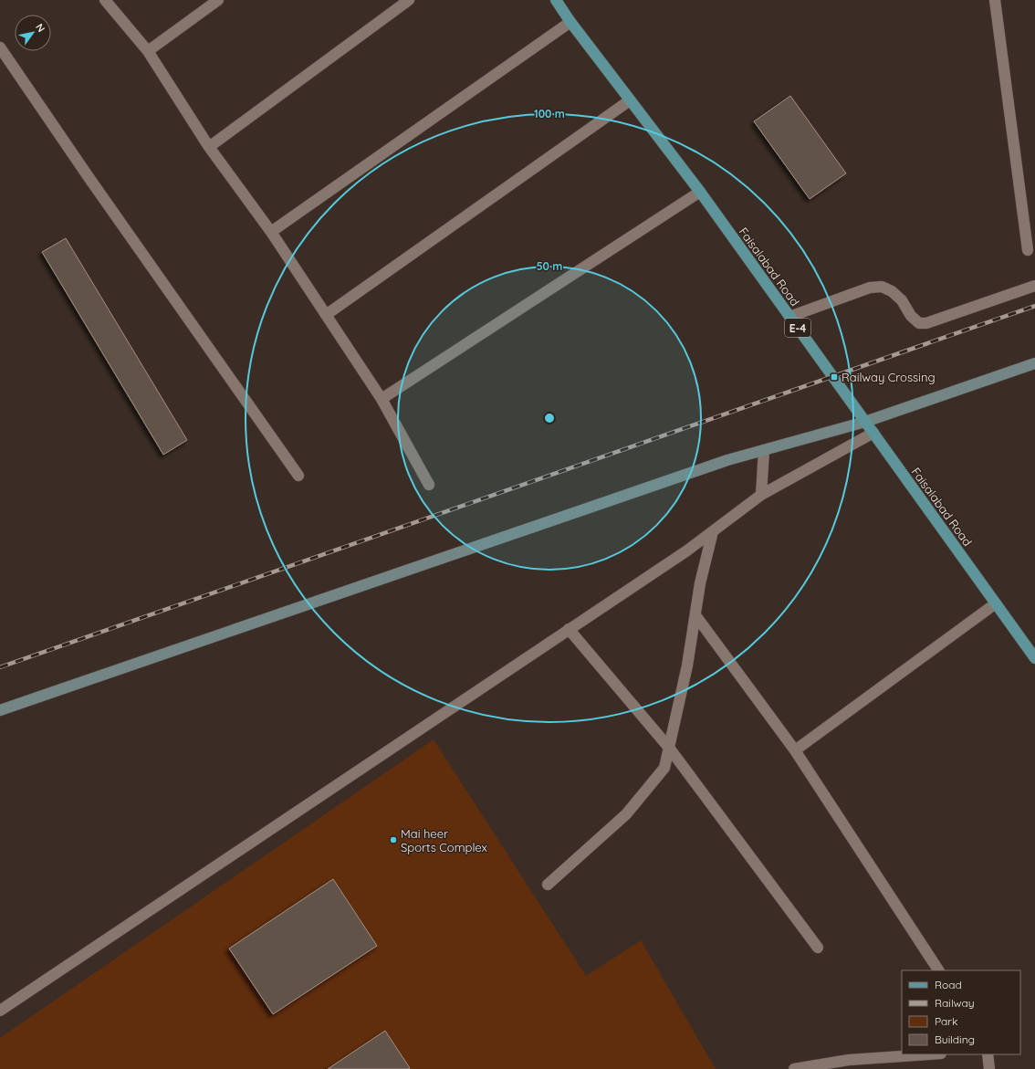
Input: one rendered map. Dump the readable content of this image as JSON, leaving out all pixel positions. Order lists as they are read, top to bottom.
{
  "streets": {
    "main road": ["Faisalabad Road", "E-4"]
  },
  "places": {
    "transit": ["Railway Crossing"],
    "other": ["Mai heer Sports Complex"]
  },
  "legend": [
    "Road",
    "Railway",
    "Park",
    "Building"
  ],
  "north": "top right",
  "rings": ["100 m", "50 m"]
}
